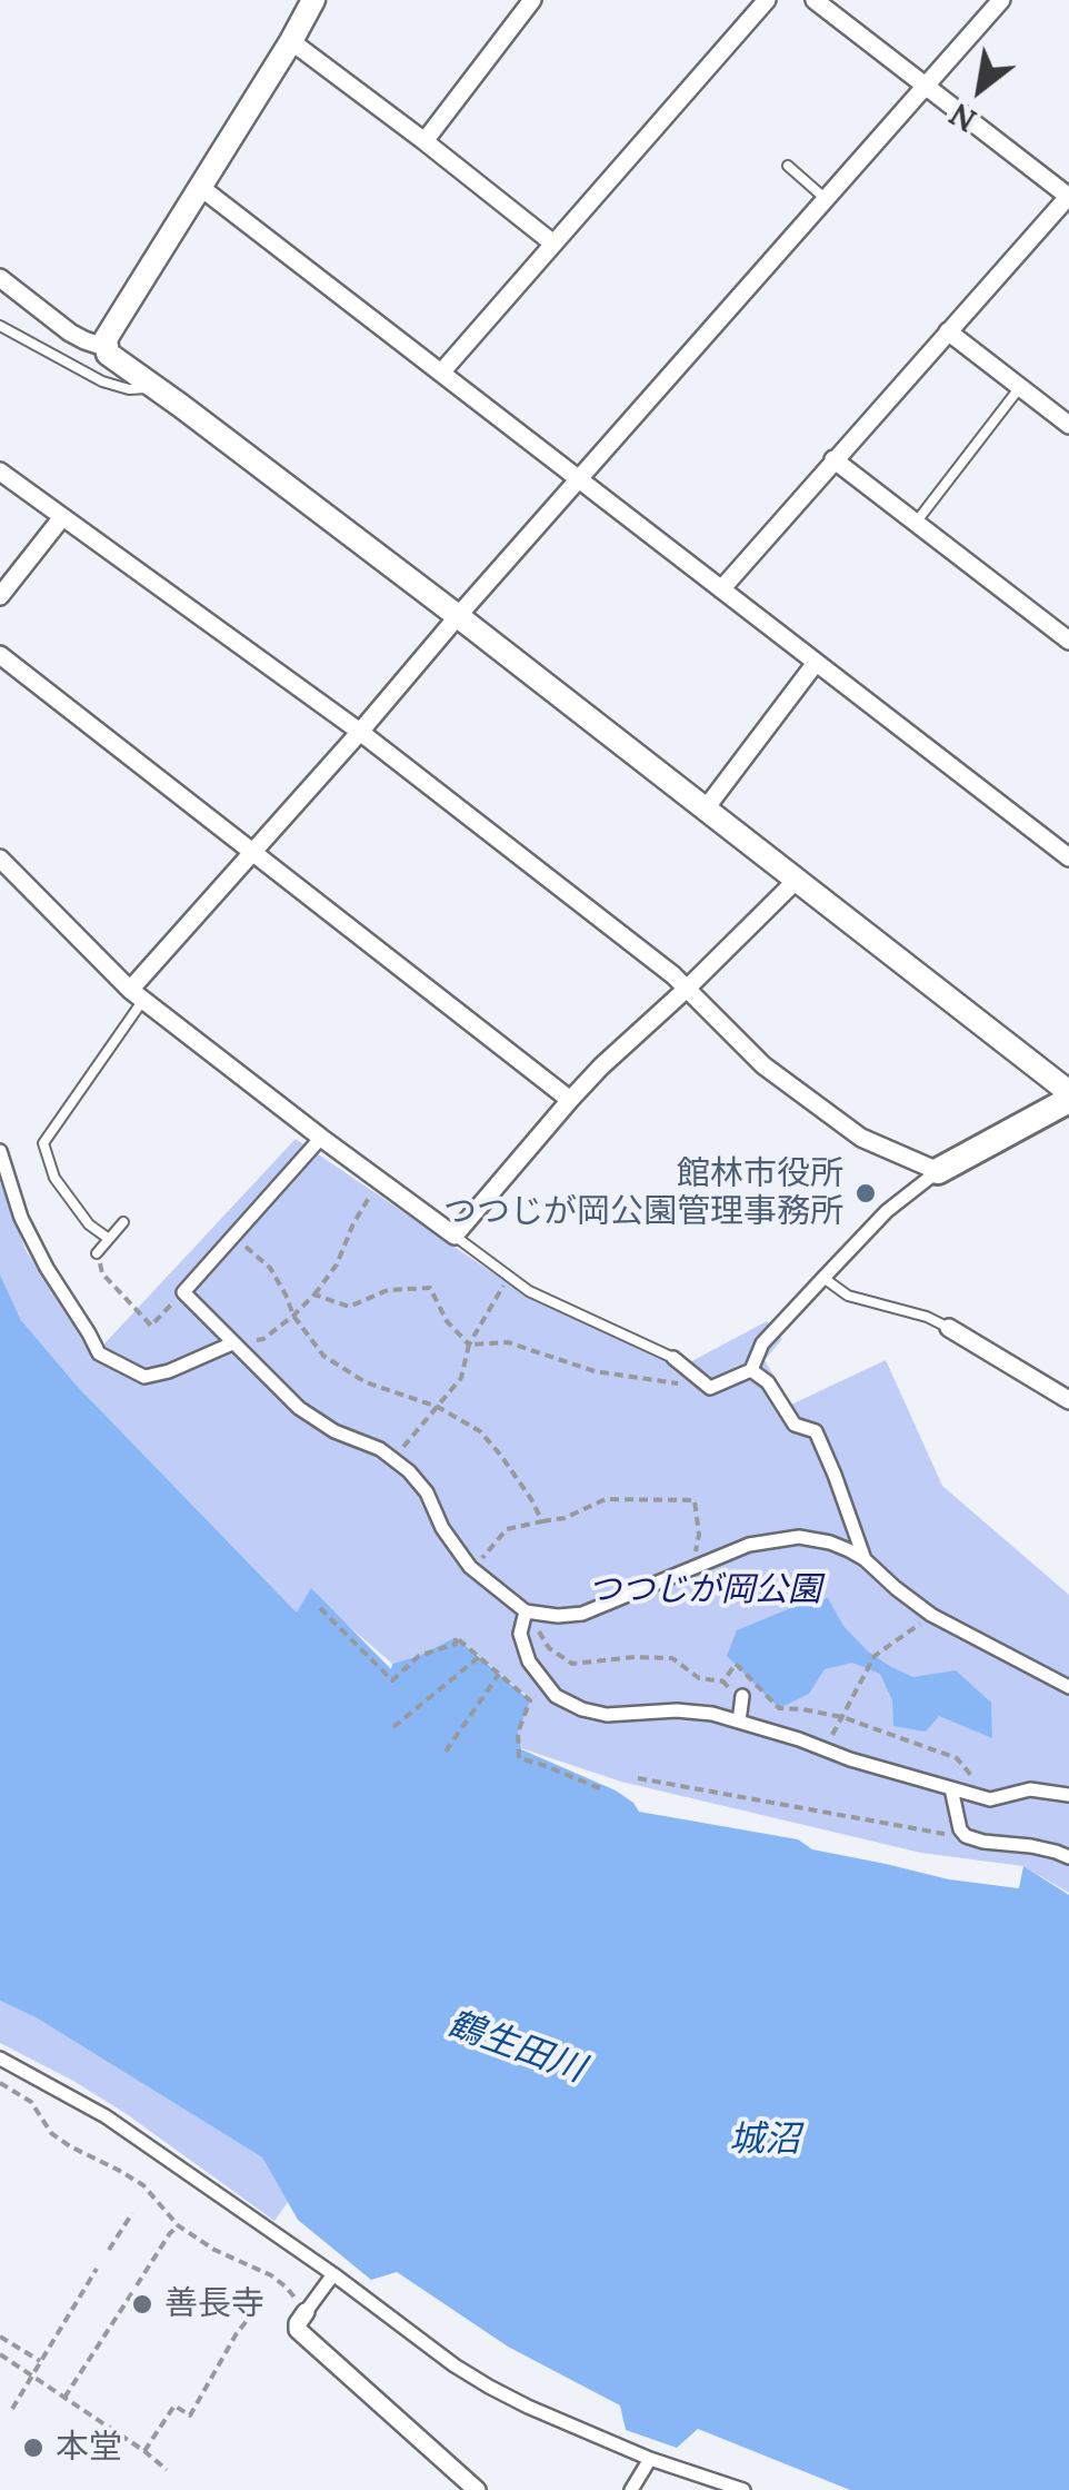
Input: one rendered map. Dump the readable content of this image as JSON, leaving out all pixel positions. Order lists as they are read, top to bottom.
{
  "water": ["鶴生田川", "城沼"],
  "parks": ["つつじが岡公園"],
  "places": ["館林市役所 つつじが岡公園管理事務所", "善長寺", "本堂"],
  "north": "bottom left"
}
